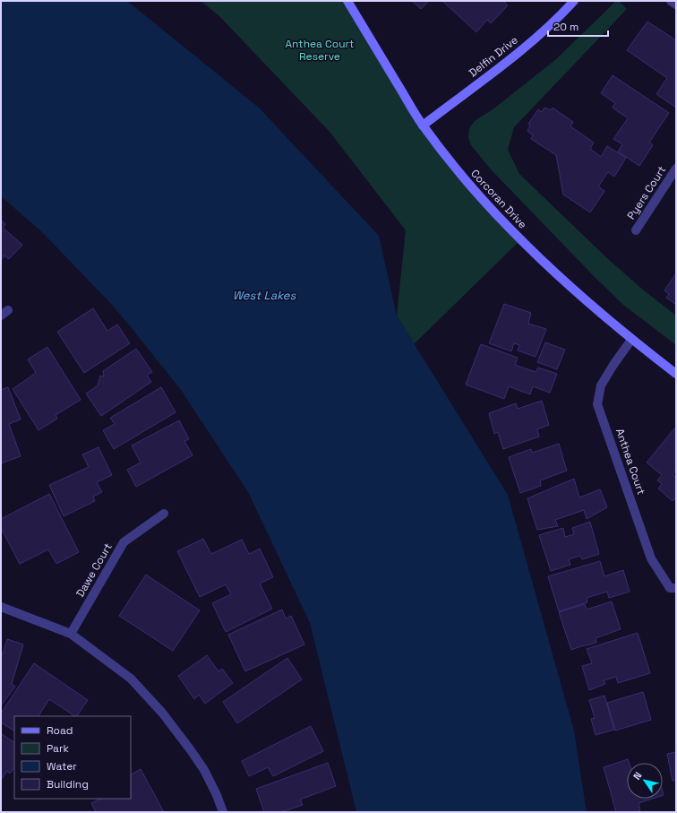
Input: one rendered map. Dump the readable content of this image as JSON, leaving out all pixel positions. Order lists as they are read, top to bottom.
{
  "streets": {
    "street": [
      "Delfin Drive",
      "Pyers Court",
      "Corcoran Drive",
      "Anthea Court",
      "Dawe Court"
    ]
  },
  "crossings": [
    ["Delfin Drive", "Corcoran Drive"],
    ["Corcoran Drive", "Anthea Court"]
  ],
  "water": ["West Lakes"],
  "parks": ["Anthea Court Reserve"],
  "legend": [
    "Road",
    "Park",
    "Water",
    "Building"
  ],
  "scale_bar": "20 m",
  "north": "top left"
}
